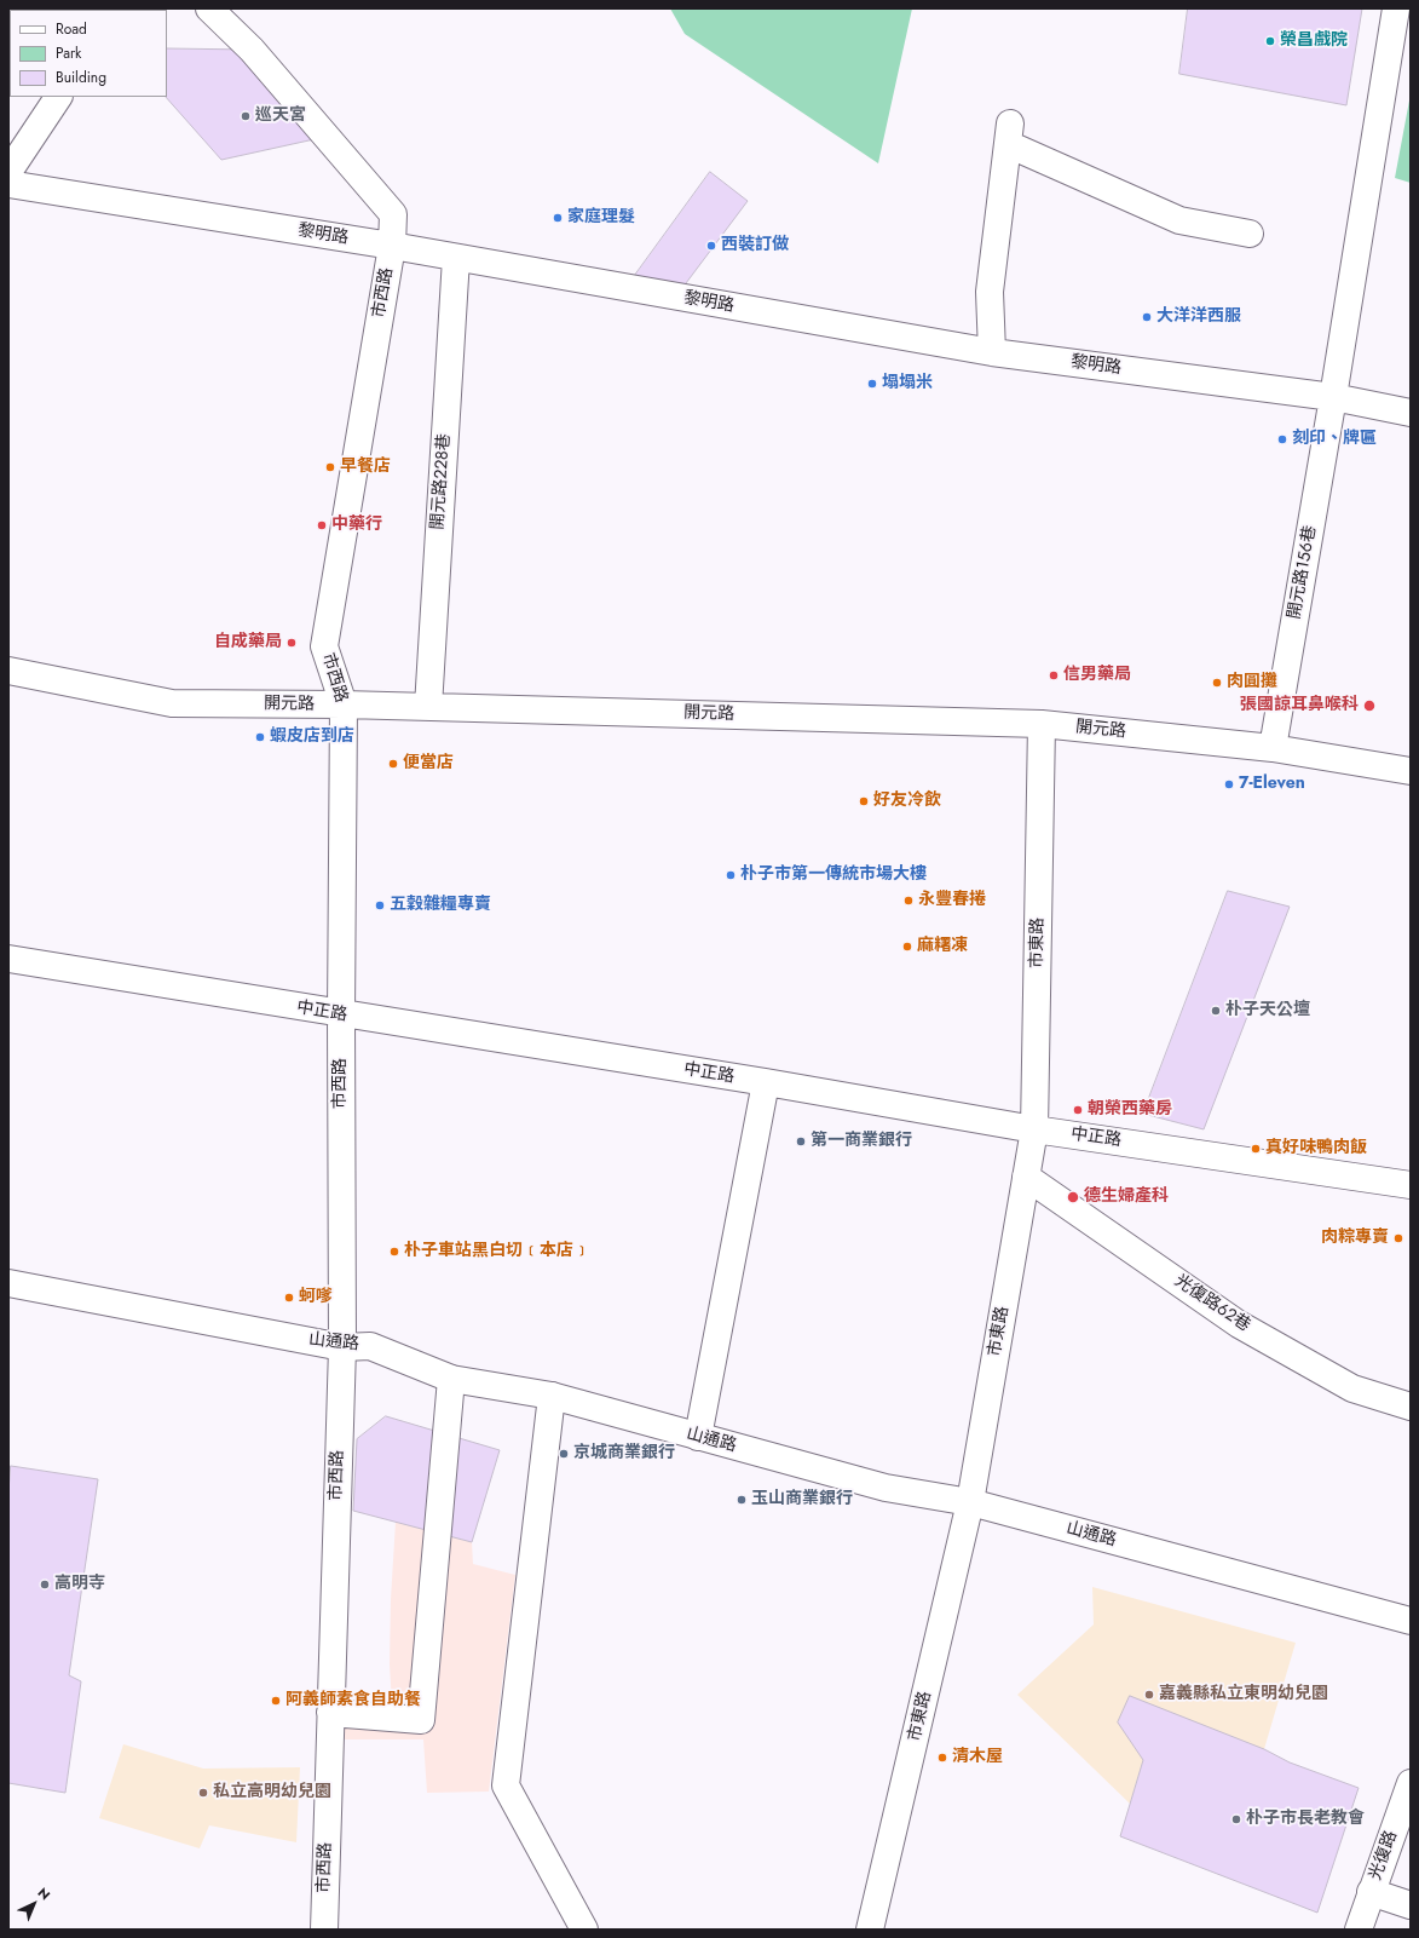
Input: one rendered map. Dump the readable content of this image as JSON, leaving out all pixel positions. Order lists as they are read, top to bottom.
{
  "streets": {
    "street": [
      "黎明路",
      "市西路",
      "開元路228巷",
      "開元路156巷",
      "開元路",
      "市東路",
      "中正路",
      "光復路62巷",
      "山通路",
      "光復路"
    ]
  },
  "crossings": [
    ["黎明路", "市西路"],
    ["黎明路", "開元路228巷"],
    ["黎明路", "開元路156巷"],
    ["市西路", "開元路"],
    ["市西路", "中正路"],
    ["市西路", "山通路"],
    ["開元路228巷", "開元路"],
    ["開元路156巷", "開元路"],
    ["開元路", "市東路"],
    ["市東路", "中正路"],
    ["市東路", "光復路62巷"],
    ["市東路", "山通路"]
  ],
  "places": [
    "榮昌戲院",
    "巡天宮",
    "家庭理髮",
    "西裝訂做",
    "大洋洋西服",
    "塌塌米",
    "刻印、牌匾",
    "早餐店",
    "中藥行",
    "自成藥局",
    "信男藥局",
    "肉圓攤",
    "張國諒耳鼻喉科",
    "蝦皮店到店",
    "便當店",
    "7-Eleven",
    "好友冷飲",
    "朴子市第一傳統市場大樓",
    "永豐春捲",
    "五穀雜糧專賣",
    "麻糬凍",
    "朴子天公壇",
    "朝榮西藥房",
    "第一商業銀行",
    "真好味鴨肉飯",
    "德生婦產科",
    "肉粽專賣",
    "朴子車站黑白切﹝本店﹞",
    "蚵嗲",
    "京城商業銀行",
    "玉山商業銀行",
    "高明寺",
    "嘉義縣私立東明幼兒園",
    "阿義師素食自助餐",
    "清木屋",
    "私立高明幼兒園",
    "朴子市長老教會"
  ],
  "legend": ["Road", "Park", "Building"],
  "north": "top right"
}
